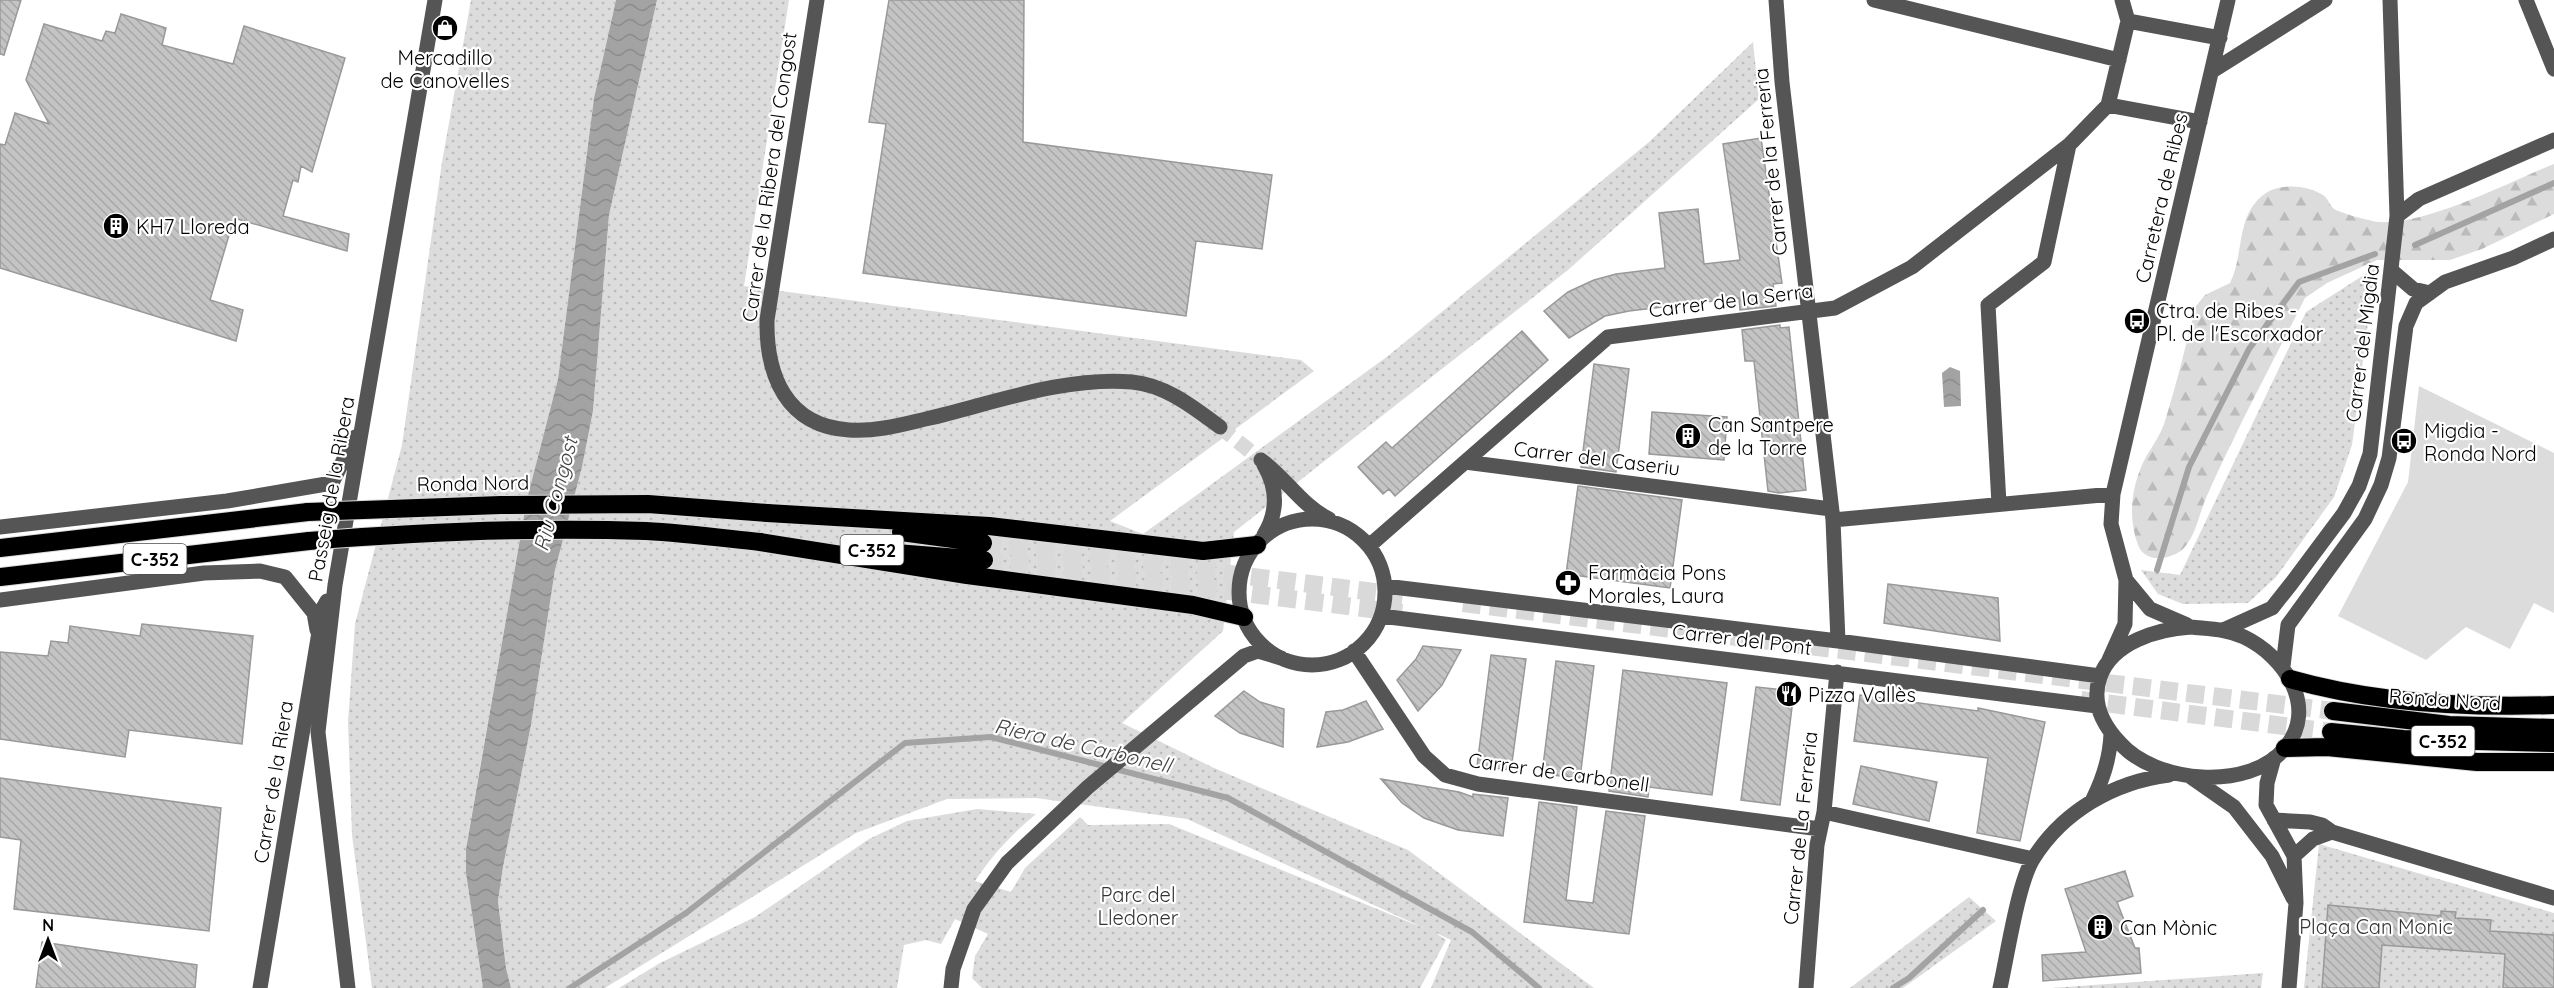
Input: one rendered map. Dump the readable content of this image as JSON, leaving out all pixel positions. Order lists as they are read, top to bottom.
{
  "streets": {
    "highway": ["Ronda Nord", "C-352"],
    "street": [
      "Carrer de la Ferreria",
      "Carrer de la Ribera del Congost",
      "Carretera de Ribes",
      "Carrer de la Serra",
      "Carrer del Migdia",
      "Carrer del Caseriu",
      "Passeig de la Ribera",
      "Carrer del Pont",
      "Carrer de Carbonell",
      "Carrer de la Riera",
      "Carrer de La Ferreria"
    ]
  },
  "crossings": [
    ["Carrer de la Ferreria", "Carrer de la Serra"],
    ["Carrer de la Ferreria", "Carrer del Caseriu"],
    ["Carrer de la Ferreria", "Carrer del Pont"],
    ["Carretera de Ribes", "Carrer del Migdia"],
    ["Carretera de Ribes", "Carrer del Caseriu"],
    ["Carretera de Ribes", "Carrer del Pont"],
    ["Carrer de la Serra", "Carrer del Caseriu"],
    ["Carrer de la Serra", "Carrer del Pont"],
    ["Carrer de la Serra", "Carrer de Carbonell"],
    ["Carrer del Migdia", "Carrer del Pont"],
    ["Passeig de la Ribera", "Carrer de la Riera"],
    ["Carrer del Pont", "Carrer de Carbonell"],
    ["Carrer del Pont", "Carrer de La Ferreria"],
    ["Carrer de Carbonell", "Carrer de La Ferreria"]
  ],
  "water": ["Riu Congost", "Riera de Carbonell"],
  "parks": ["Parc del Lledoner", "Plaça Can Monic"],
  "places": {
    "shop": ["Mercadillo de Canovelles"],
    "building": ["KH7 Lloreda", "Can Santpere de la Torre", "Can Mònic"],
    "bus stop": ["Ctra. de Ribes - Pl. de l'Escorxador", "Migdia - Ronda Nord"],
    "pharmacy": ["Farmàcia Pons Morales, Laura"],
    "restaurant": ["Pizza Vallès"]
  },
  "north": "top"
}
